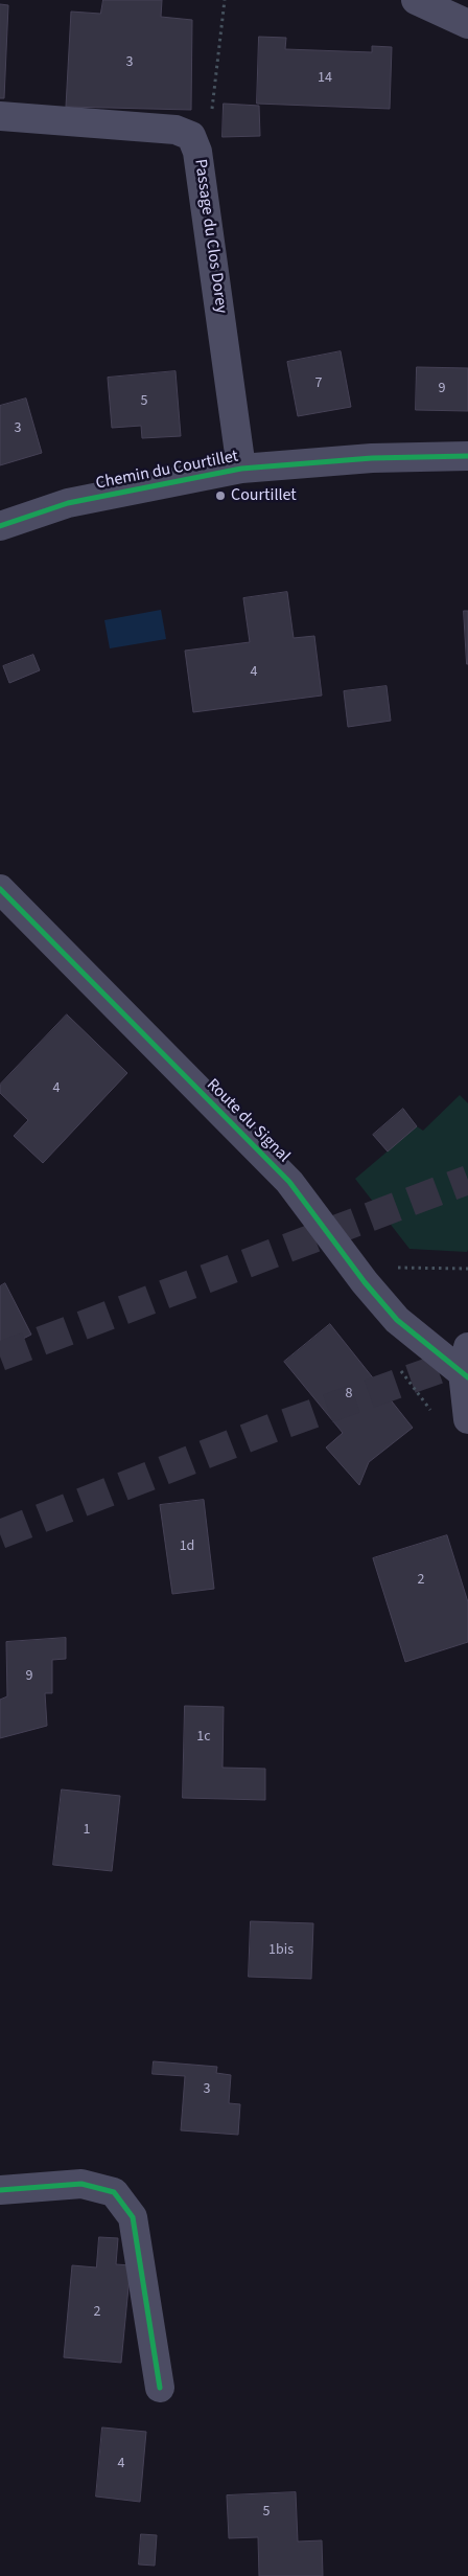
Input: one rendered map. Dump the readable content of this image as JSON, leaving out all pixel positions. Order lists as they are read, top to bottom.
{
  "streets": {
    "street": ["Passage du Clos Dorey", "Chemin du Courtillet", "Route du Signal"]
  },
  "crossings": [
    ["Passage du Clos Dorey", "Chemin du Courtillet"]
  ],
  "places": ["Courtillet"],
  "house_numbers": [
    "3",
    "14",
    "7",
    "9",
    "5",
    "3",
    "4",
    "4",
    "8",
    "1d",
    "2",
    "9",
    "1c",
    "1",
    "1bis",
    "3",
    "2",
    "4",
    "5"
  ]
}
